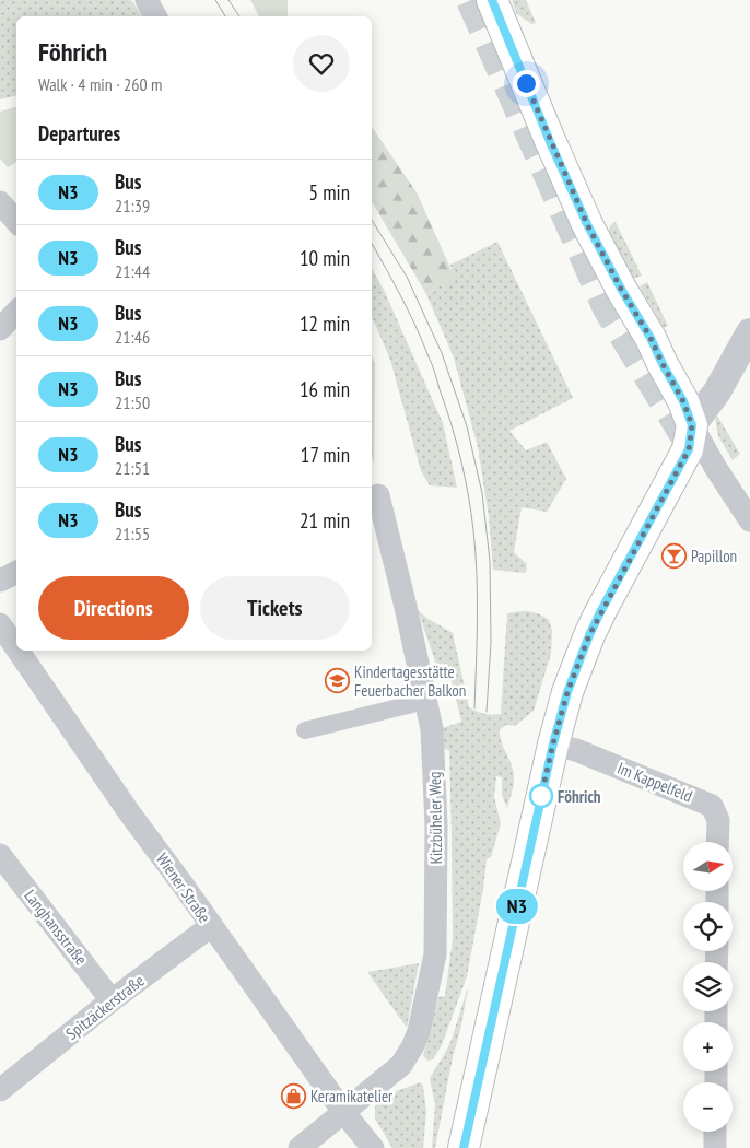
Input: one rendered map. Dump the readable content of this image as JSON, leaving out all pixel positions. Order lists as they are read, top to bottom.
{
  "streets": {
    "street": [
      "Im Kappelfeld",
      "Kitzbüheler Weg",
      "Wiener Straße",
      "Langhansstraße",
      "Spitzäckerstraße"
    ]
  },
  "crossings": [
    ["Kitzbüheler Weg", "Wiener Straße"],
    ["Wiener Straße", "Spitzäckerstraße"],
    ["Langhansstraße", "Spitzäckerstraße"]
  ],
  "places": {
    "bar": ["Papillon"],
    "school or university": ["Kindertagesstätte Feuerbacher Balkon"],
    "other": ["Föhrich"],
    "shop": ["Keramikatelier"]
  },
  "lines": ["bus line N3"],
  "north": "right",
  "page": {
    "on_map": "N3",
    "heading": [
      ["Föhrich", "Walk · 4 min · 260 m"],
      "Departures"
    ],
    "list": [
      {
        "mark": "N3",
        "name": "Bus",
        "note": "21:39",
        "value": "5 min"
      },
      {
        "mark": "N3",
        "name": "Bus",
        "note": "21:44",
        "value": "10 min"
      },
      {
        "mark": "N3",
        "name": "Bus",
        "note": "21:46",
        "value": "12 min"
      },
      {
        "mark": "N3",
        "name": "Bus",
        "note": "21:50",
        "value": "16 min"
      },
      {
        "mark": "N3",
        "name": "Bus",
        "note": "21:51",
        "value": "17 min"
      },
      {
        "mark": "N3",
        "name": "Bus",
        "note": "21:55",
        "value": "21 min"
      }
    ],
    "buttons": ["Directions", "Tickets"],
    "map_buttons": ["+", "−"]
  }
}
